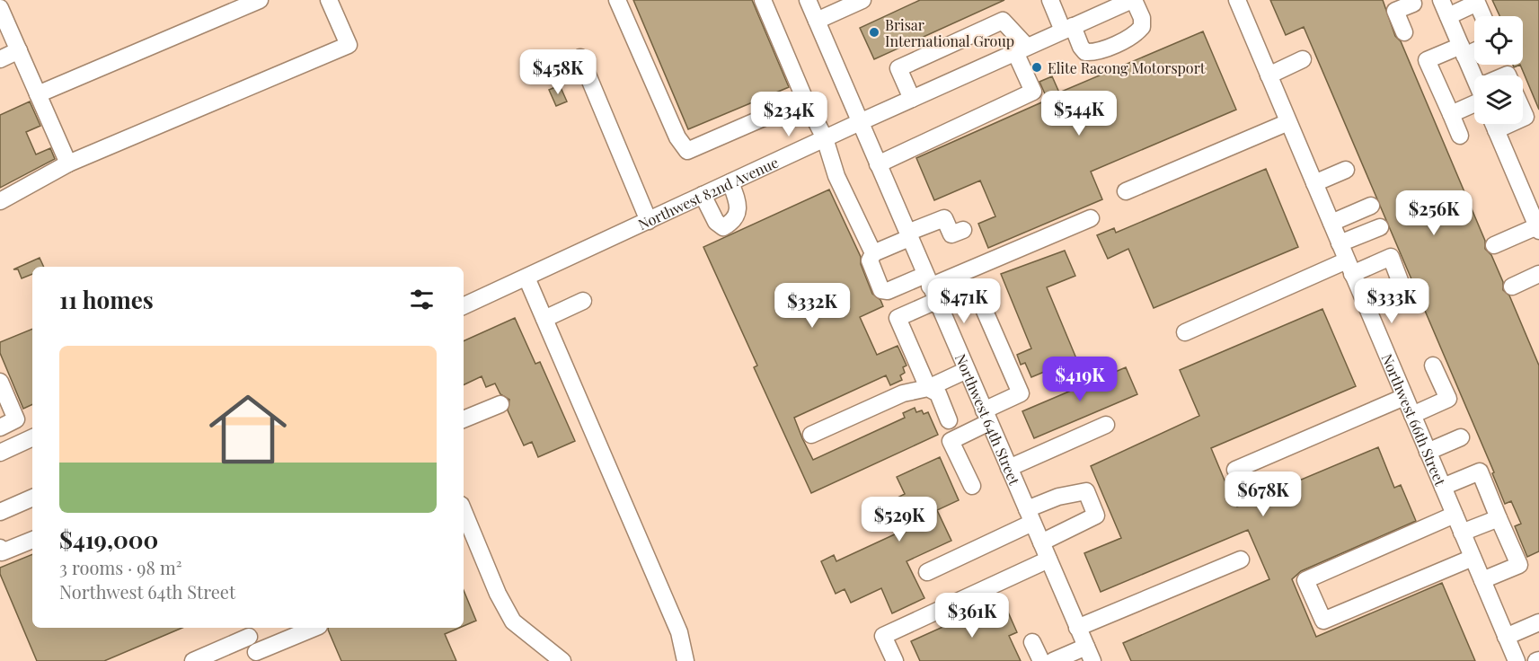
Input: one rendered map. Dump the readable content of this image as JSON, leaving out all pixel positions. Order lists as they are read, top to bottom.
{
  "streets": {
    "street": ["Northwest 82nd Avenue", "Northwest 64th Street", "Northwest 66th Street"]
  },
  "crossings": [
    ["Northwest 82nd Avenue", "Northwest 64th Street"]
  ],
  "places": ["Brisar International Group", "Elite Racong Motorsport"],
  "page": {
    "price": [
      "$458K",
      "$544K",
      "$234K",
      "$256K",
      "$471K",
      "$333K",
      "$332K",
      "$419K",
      "$678K",
      "$529K",
      "$361K"
    ],
    "heading": "11 homes",
    "list": [
      {
        "name": "$419,000",
        "note": "3 rooms · 98 m² · Northwest 64th Street"
      }
    ]
  }
}
